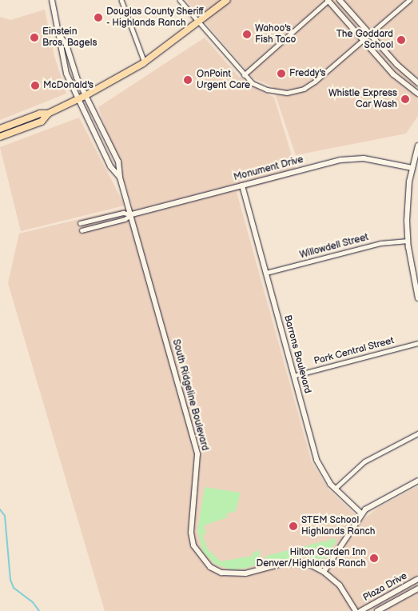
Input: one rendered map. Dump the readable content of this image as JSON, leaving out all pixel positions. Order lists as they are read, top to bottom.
{
  "streets": {
    "street": [
      "Monument Drive",
      "Willowdell Street",
      "Park Central Street",
      "Barrons Boulevard",
      "South Ridgeline Boulevard",
      "Plaza Drive"
    ]
  },
  "crossings": [
    ["Monument Drive", "Barrons Boulevard"],
    ["Monument Drive", "South Ridgeline Boulevard"],
    ["Willowdell Street", "Barrons Boulevard"],
    ["Park Central Street", "Barrons Boulevard"]
  ],
  "places": [
    "Douglas County Sheriff - Highlands Ranch",
    "Wahoo's Fish Taco",
    "Einstein Bros. Bagels",
    "The Goddard School",
    "Freddy's",
    "OnPoint Urgent Care",
    "McDonald's",
    "Whistle Express Car Wash",
    "STEM School Highlands Ranch",
    "Hilton Garden Inn Denver/Highlands Ranch"
  ]
}
